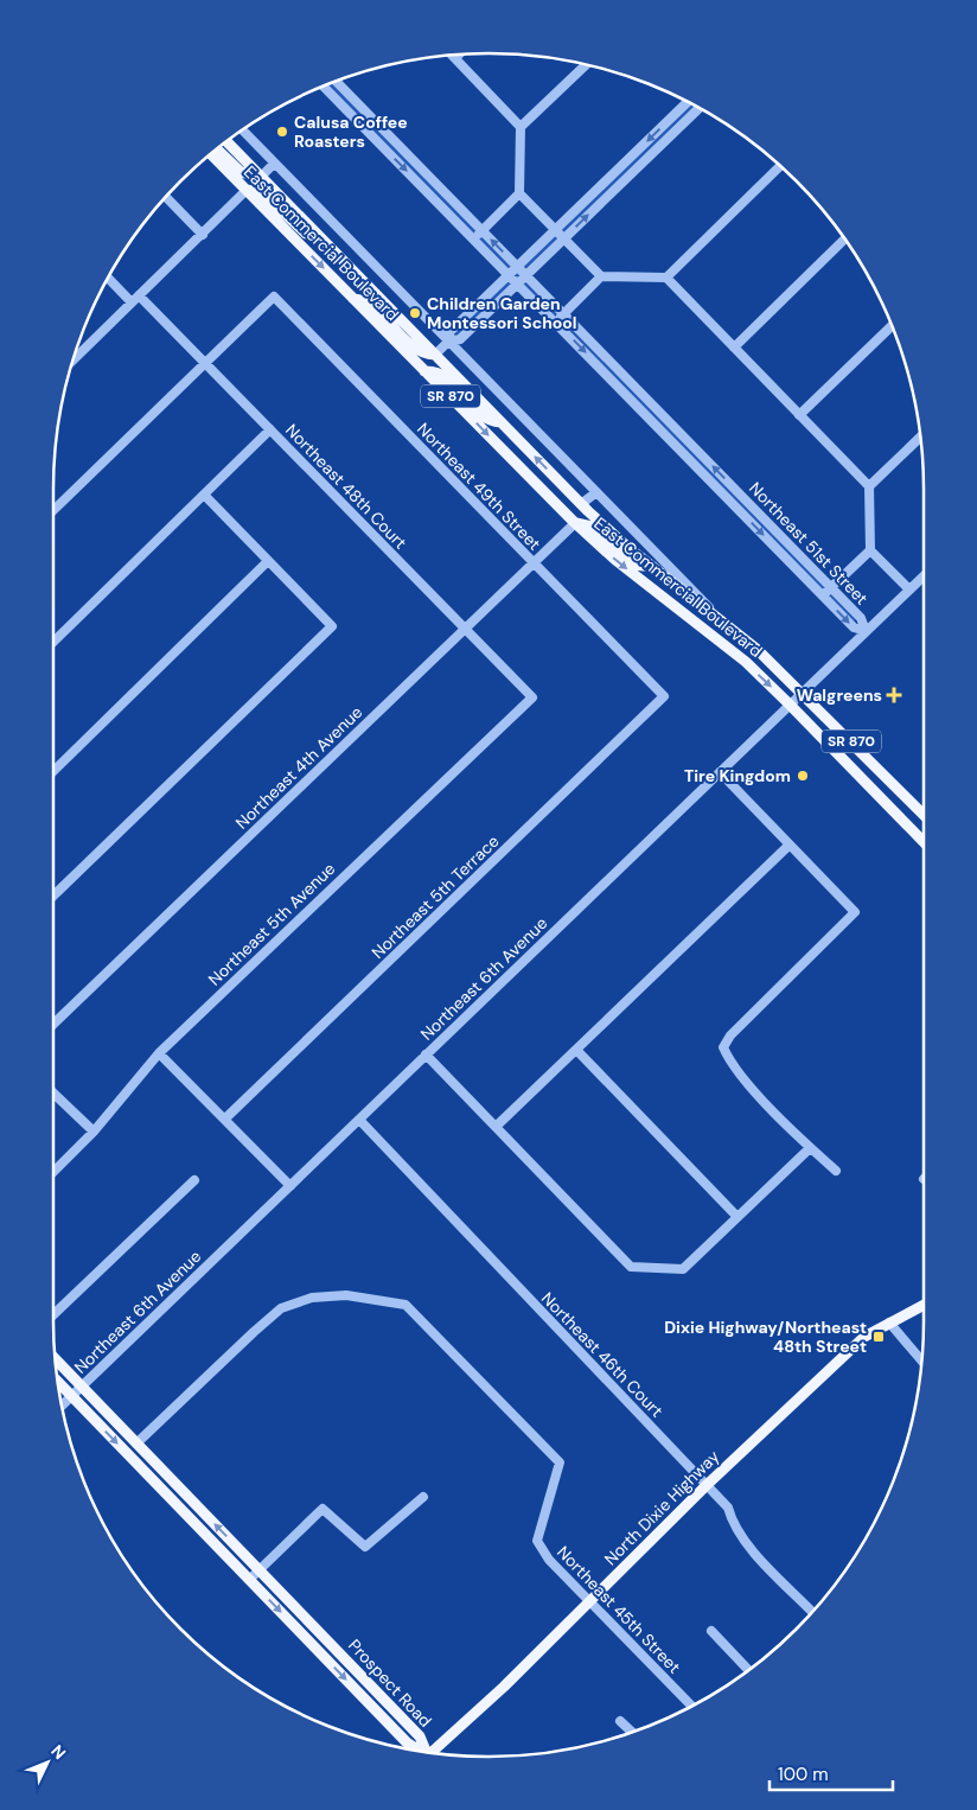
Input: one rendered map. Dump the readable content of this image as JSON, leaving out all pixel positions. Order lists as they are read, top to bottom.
{
  "streets": {
    "main road": [
      "East Commercial Boulevard",
      "SR 870",
      "North Dixie Highway",
      "Prospect Road"
    ],
    "street": [
      "Northeast 48th Court",
      "Northeast 49th Street",
      "Northeast 51st Street",
      "Northeast 4th Avenue",
      "Northeast 5th Terrace",
      "Northeast 5th Avenue",
      "Northeast 6th Avenue",
      "Northeast 46th Court",
      "Northeast 45th Street"
    ]
  },
  "crossings": [
    ["East Commercial Boulevard", "Northeast 4th Avenue"],
    ["East Commercial Boulevard", "Northeast 6th Avenue"],
    ["Northeast 48th Court", "Northeast 49th Street"],
    ["Northeast 48th Court", "Northeast 4th Avenue"],
    ["Northeast 48th Court", "Northeast 5th Avenue"],
    ["Northeast 49th Street", "Northeast 4th Avenue"],
    ["Northeast 49th Street", "Northeast 5th Terrace"],
    ["Northeast 51st Street", "Northeast 6th Avenue"],
    ["Northeast 6th Avenue", "Northeast 46th Court"],
    ["Northeast 6th Avenue", "Prospect Road"],
    ["Northeast 46th Court", "North Dixie Highway"],
    ["North Dixie Highway", "Northeast 45th Street"],
    ["Northeast 45th Street", "Prospect Road"]
  ],
  "places": {
    "other": ["Calusa Coffee Roasters", "Children Garden Montessori School", "Tire Kingdom"],
    "health": ["Walgreens"],
    "transit": ["Dixie Highway/Northeast 48th Street"]
  },
  "scale_bar": "100 m",
  "north": "top right"
}
